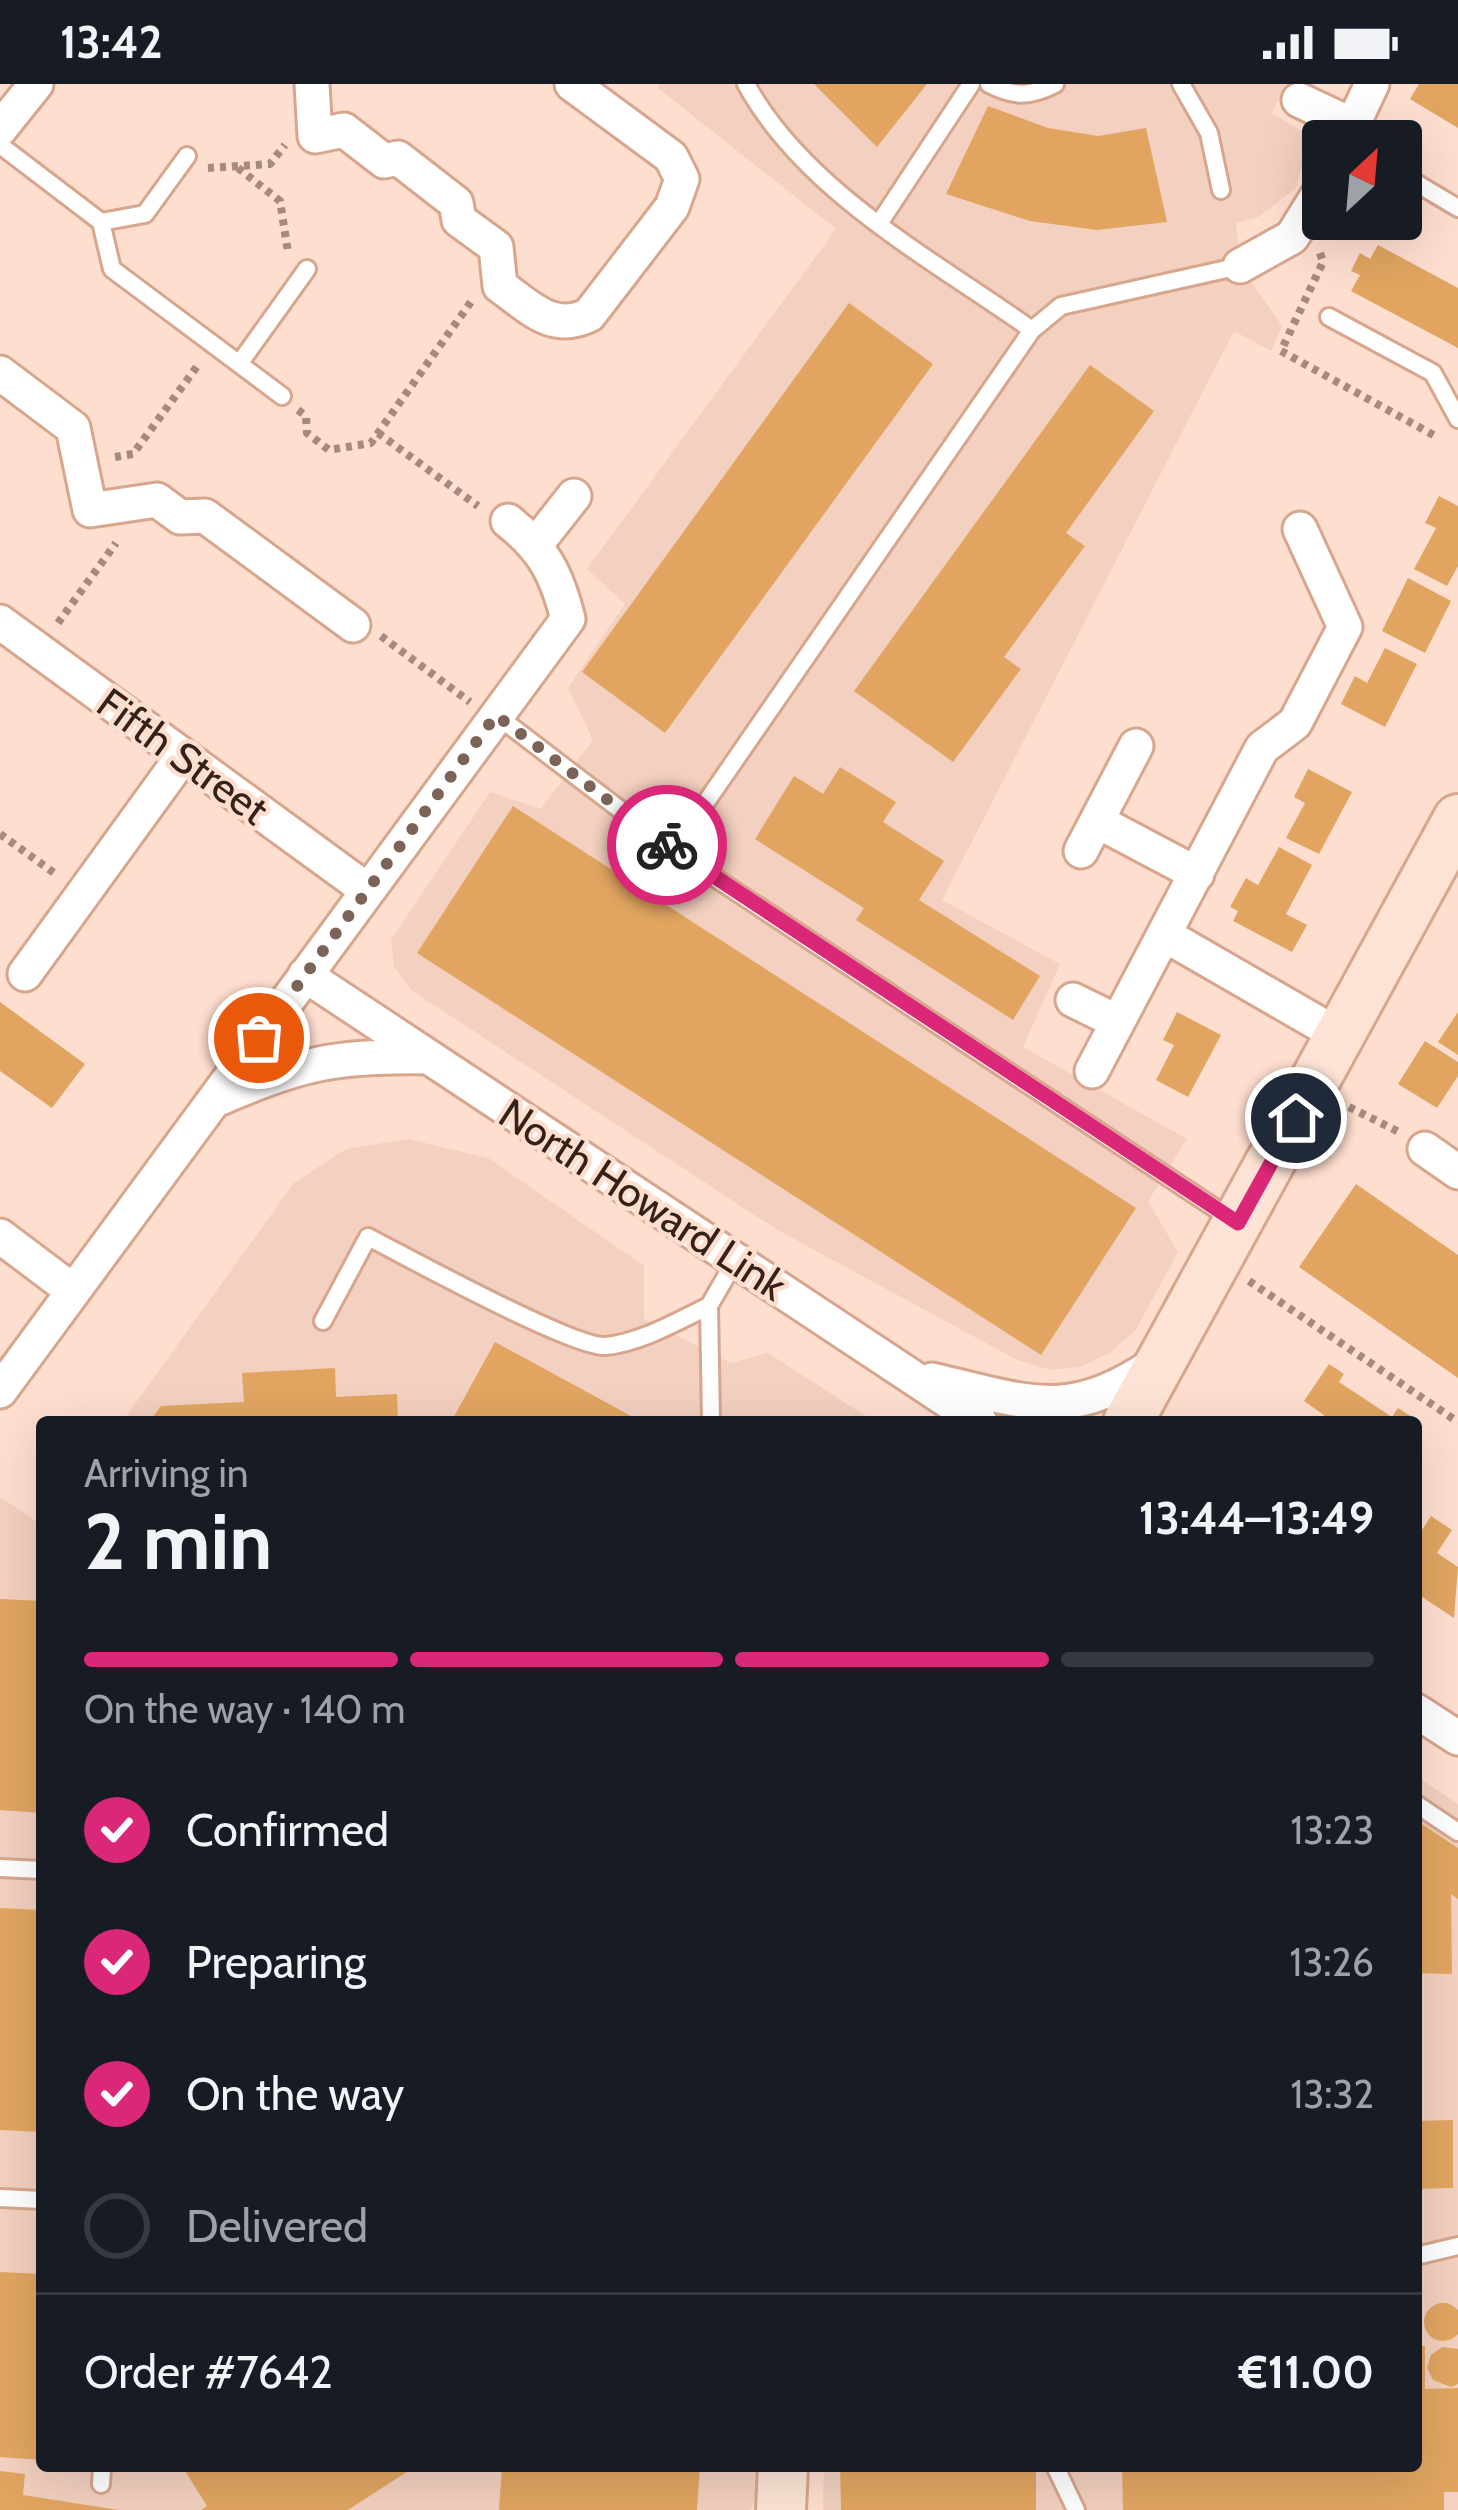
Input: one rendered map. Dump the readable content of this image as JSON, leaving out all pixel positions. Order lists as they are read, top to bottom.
{
  "streets": {
    "street": ["Fifth Street", "North Howard Link"]
  },
  "north": "top right",
  "page": {
    "status": "13:42",
    "heading": ["2 min", "Arriving in", "13:44–13:49"],
    "panel": ["Order #7642", "€11.00"],
    "bar": "On the way · 140 m",
    "list": [
      ["Confirmed", "13:23"],
      ["Preparing", "13:26"],
      ["On the way", "13:32"],
      "Delivered"
    ]
  }
}
